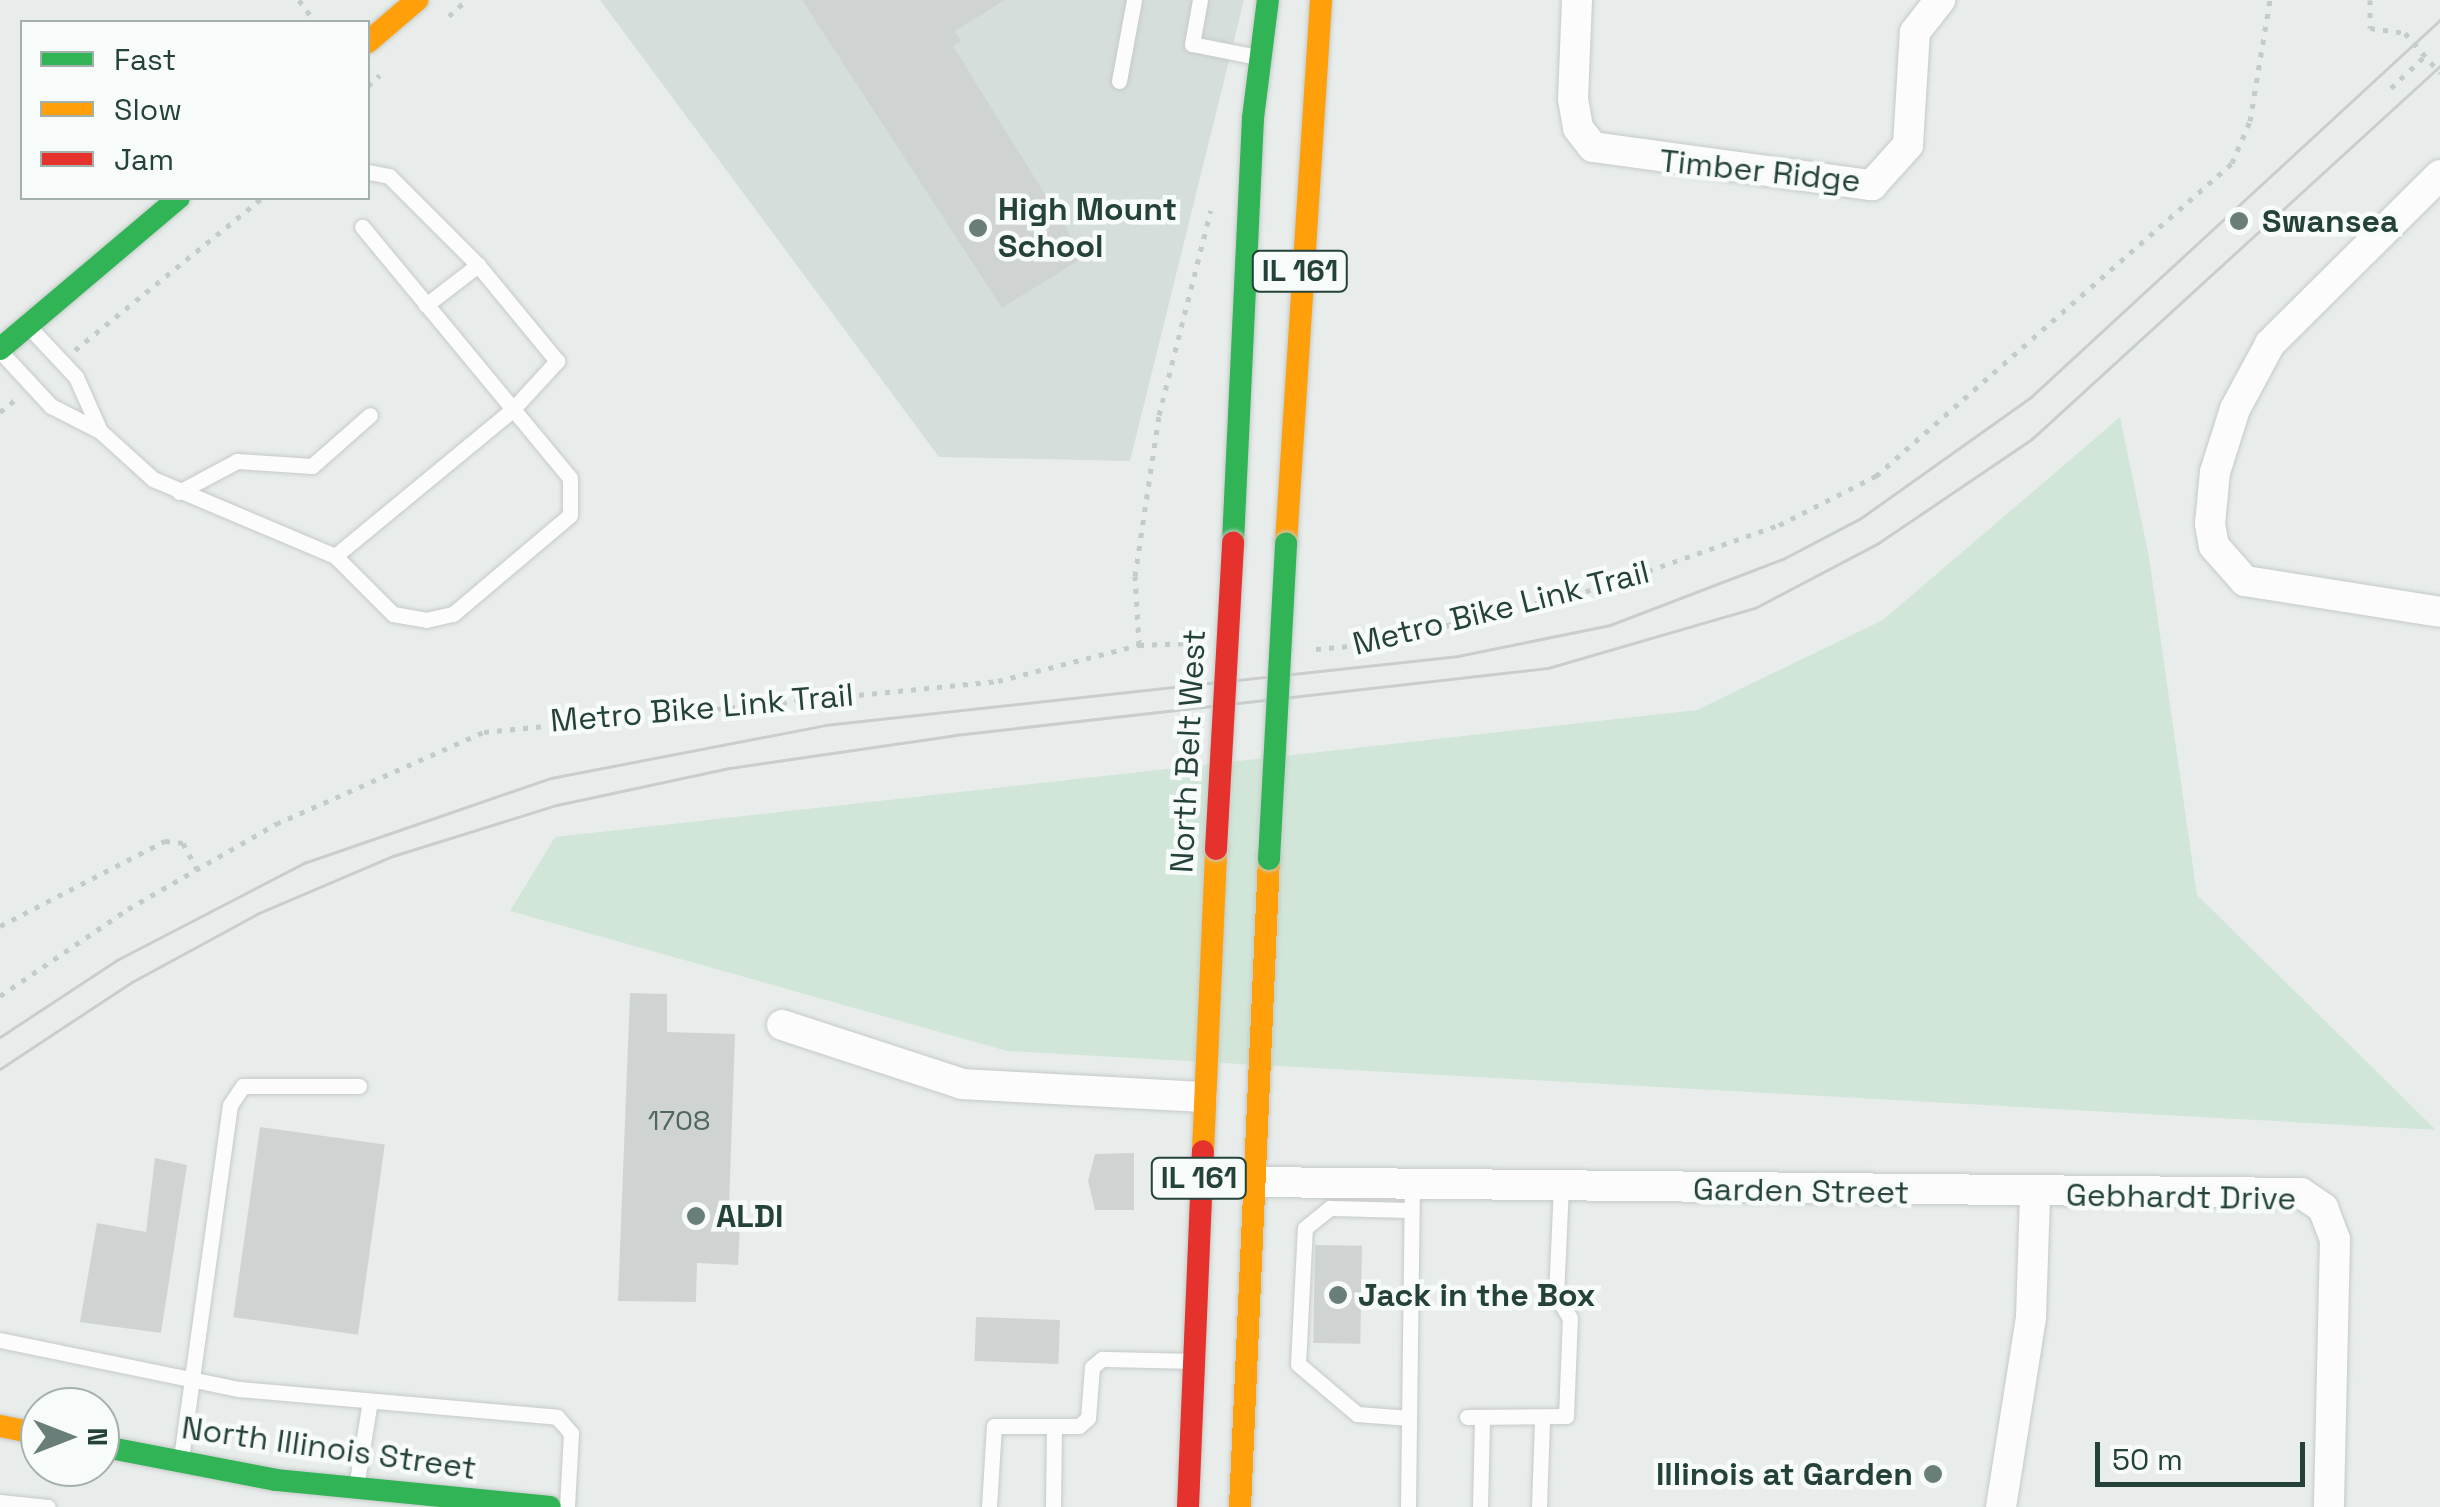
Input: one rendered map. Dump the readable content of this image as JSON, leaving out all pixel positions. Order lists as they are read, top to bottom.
{
  "streets": {
    "main road": ["IL 161", "North Belt West", "North Illinois Street"],
    "street": ["Timber Ridge", "Garden Street", "Gebhardt Drive"],
    "path": ["Metro Bike Link Trail"]
  },
  "crossings": [
    ["IL 161", "Garden Street"],
    ["Garden Street", "Gebhardt Drive"]
  ],
  "places": [
    "Swansea",
    "High Mount School",
    "ALDI",
    "Jack in the Box",
    "Illinois at Garden"
  ],
  "house_numbers": ["1708"],
  "legend": ["Fast", "Slow", "Jam"],
  "scale_bar": "50 m",
  "north": "right"
}
